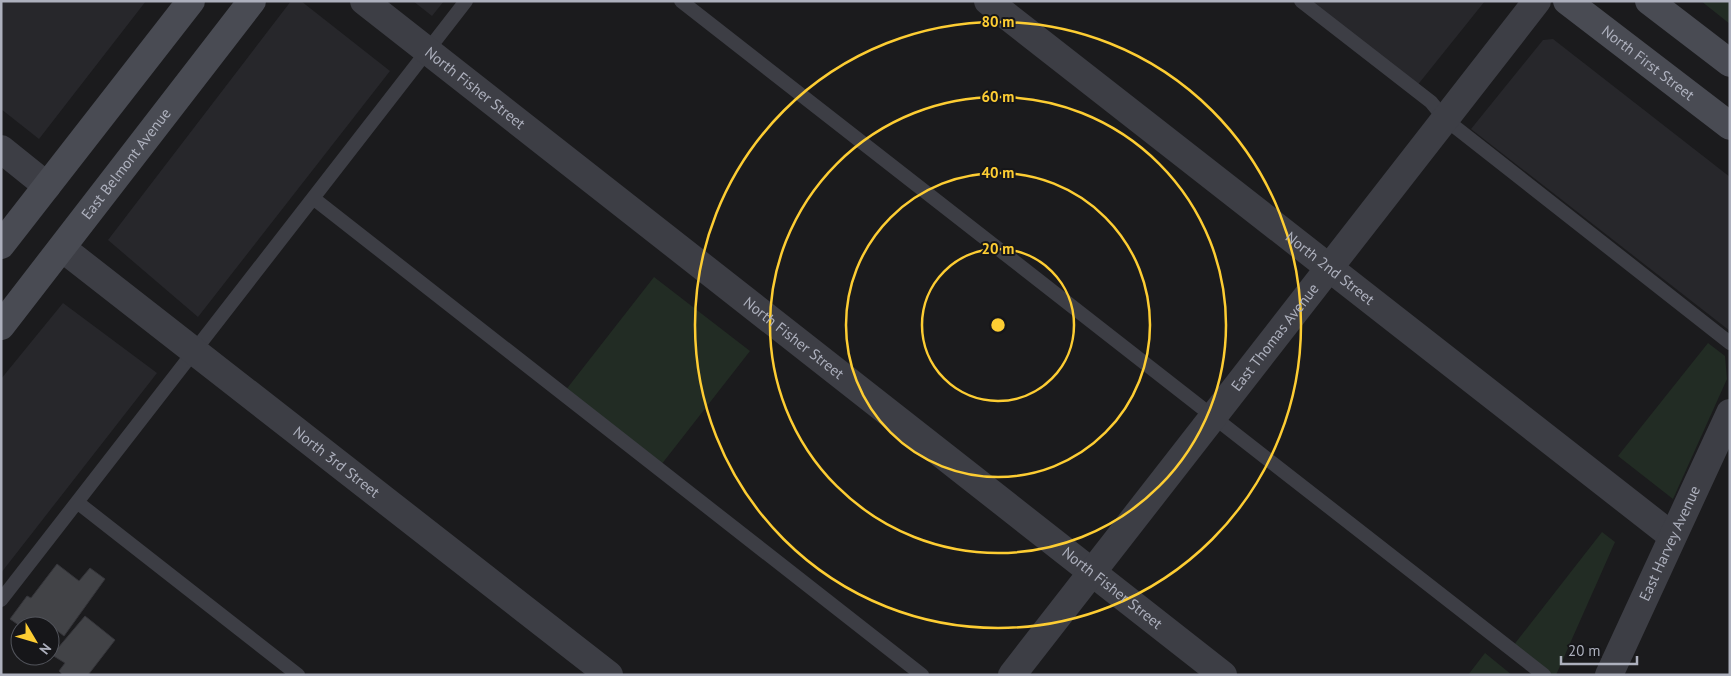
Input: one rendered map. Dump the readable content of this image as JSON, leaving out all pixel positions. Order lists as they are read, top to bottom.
{
  "streets": {
    "main road": ["North First Street", "East Belmont Avenue"],
    "street": [
      "North Fisher Street",
      "North 2nd Street",
      "East Thomas Avenue",
      "North 3rd Street",
      "East Harvey Avenue"
    ]
  },
  "crossings": [
    ["North Fisher Street", "East Thomas Avenue"],
    ["East Belmont Avenue", "North 3rd Street"],
    ["North 2nd Street", "East Thomas Avenue"],
    ["North 2nd Street", "East Harvey Avenue"]
  ],
  "scale_bar": "20 m",
  "north": "bottom right",
  "rings": [
    "80 m",
    "60 m",
    "40 m",
    "20 m"
  ]
}
